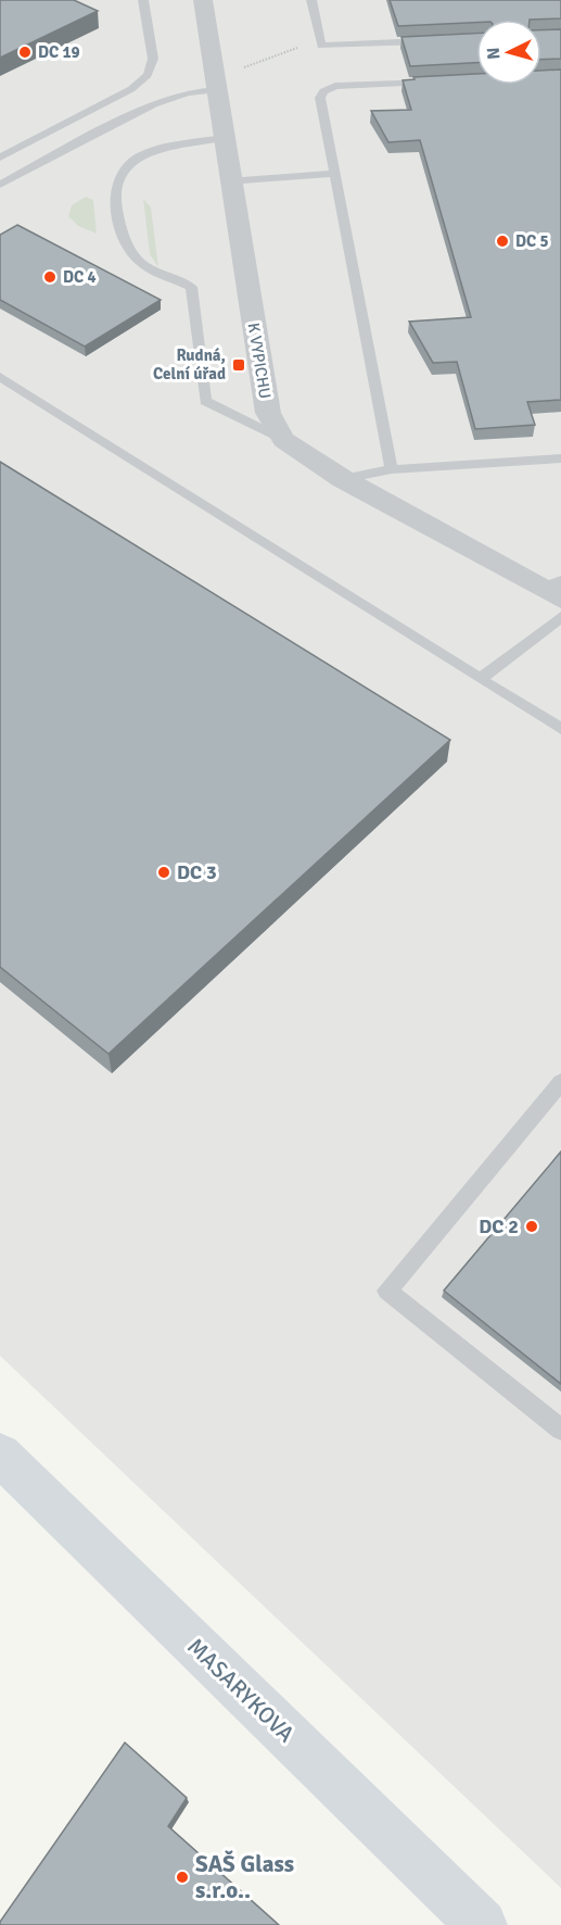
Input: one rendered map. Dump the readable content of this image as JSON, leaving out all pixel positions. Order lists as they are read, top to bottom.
{
  "streets": {
    "main road": ["MASARYKOVA"],
    "street": ["K VYPICHU"]
  },
  "places": {
    "other": [
      "DC 19",
      "DC 5",
      "DC 4",
      "DC 3",
      "DC 2",
      "SAŠ Glass s.r.o.."
    ],
    "transit": ["Rudná, Celní úřad"]
  },
  "north": "left"
}
